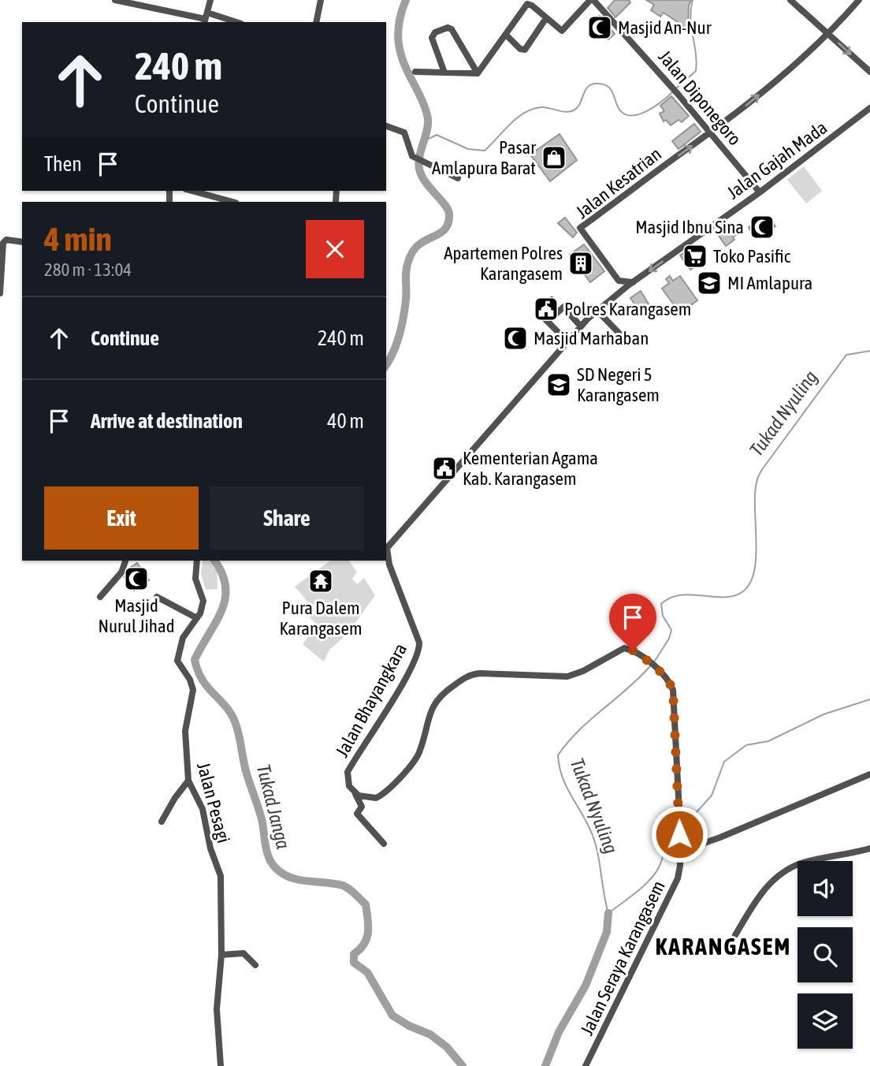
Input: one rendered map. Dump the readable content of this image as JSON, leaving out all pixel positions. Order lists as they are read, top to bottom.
{
  "streets": {
    "street": [
      "Jalan Diponegoro",
      "Jalan Gajah Mada",
      "Jalan Kesatrian",
      "Jalan Bhayangkara",
      "Jalan Pesagi",
      "Jalan Seraya Karangasem"
    ]
  },
  "crossings": [
    ["Jalan Diponegoro", "Jalan Gajah Mada"],
    ["Jalan Diponegoro", "Jalan Kesatrian"],
    ["Jalan Gajah Mada", "Jalan Bhayangkara"],
    ["Jalan Bhayangkara", "Jalan Seraya Karangasem"]
  ],
  "one_way": ["Jalan Gajah Mada"],
  "districts": ["KARANGASEM"],
  "water": ["Tukad Nyuling", "Tukad Janga"],
  "places": {
    "mosque": [
      "Masjid An-Nur",
      "Masjid Ibnu Sina",
      "Masjid Marhaban",
      "Masjid Nurul Jihad"
    ],
    "shop": ["Pasar Amlapura Barat"],
    "supermarket": ["Toko Pasific"],
    "building": ["Apartemen Polres Karangasem"],
    "school or university": ["MI Amlapura", "SD Negeri 5 Karangasem"],
    "public building": ["Polres Karangasem", "Kementerian Agama Kab. Karangasem"],
    "temple": ["Pura Dalem Karangasem"]
  },
  "page": {
    "turn": ["240 m", "Continue"],
    "then": "Then",
    "heading": ["4 min", "280 m · 13:04"],
    "list": [
      {
        "name": "Continue",
        "value": "240 m"
      },
      {
        "name": "Arrive at destination",
        "value": "40 m"
      }
    ],
    "buttons": ["Exit", "Share"]
  }
}
